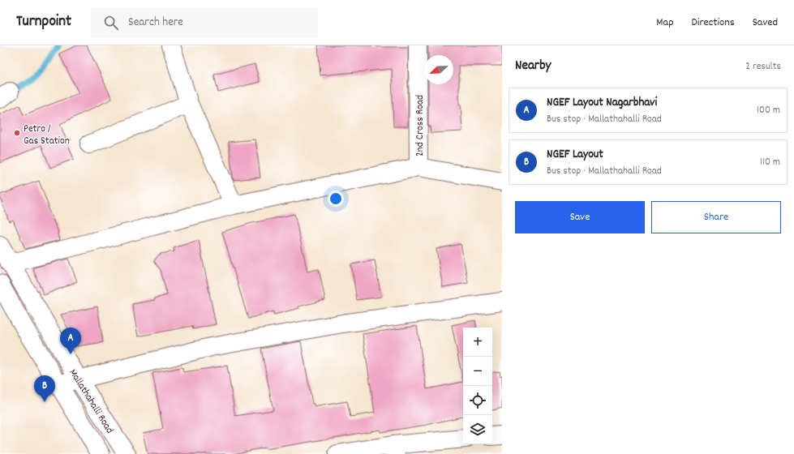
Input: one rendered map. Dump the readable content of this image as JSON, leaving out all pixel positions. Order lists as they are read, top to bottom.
{
  "streets": {
    "street": ["2nd Cross Road", "Mallathahalli Road"]
  },
  "places": ["Petro / Gas Station"],
  "north": "bottom left",
  "page": {
    "header": "Turnpoint",
    "search": "Search here",
    "nav": ["Map", "Directions", "Saved"],
    "heading": ["Nearby", "2 results"],
    "list": [
      {
        "mark": "A",
        "name": "NGEF Layout Nagarbhavi",
        "note": "Bus stop · Mallathahalli Road",
        "value": "100 m"
      },
      {
        "mark": "B",
        "name": "NGEF Layout",
        "note": "Bus stop · Mallathahalli Road",
        "value": "110 m"
      }
    ],
    "buttons": ["Save", "Share"],
    "map_buttons": ["+", "−"],
    "pins": ["A", "B"]
  }
}
